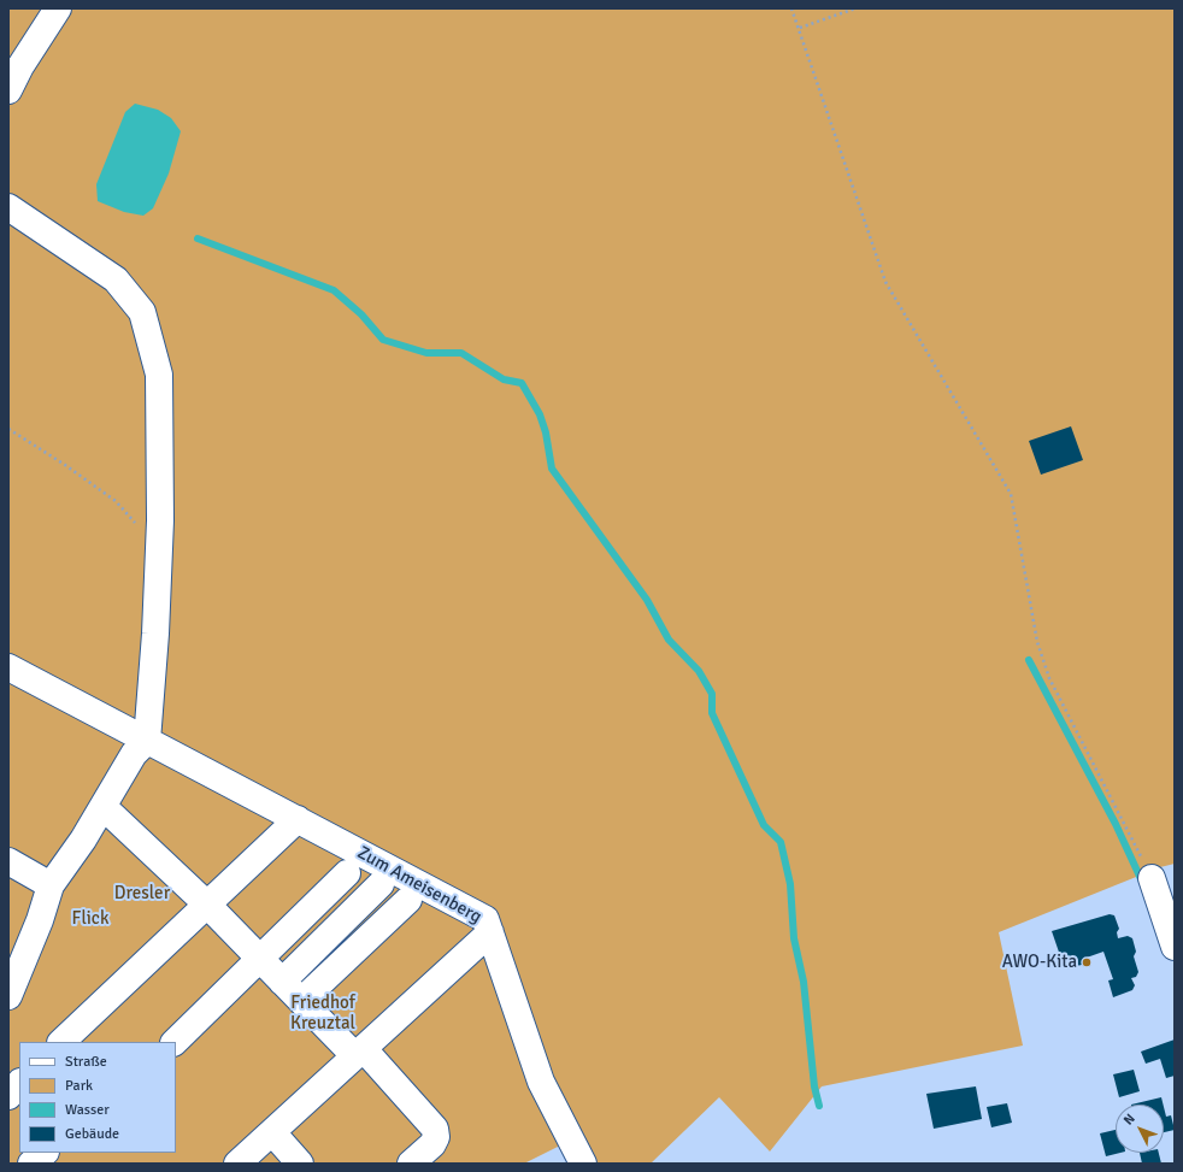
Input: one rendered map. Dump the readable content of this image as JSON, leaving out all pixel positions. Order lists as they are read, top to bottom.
{
  "streets": {
    "street": ["Zum Ameisenberg"]
  },
  "parks": ["Dresler", "Flick", "Friedhof Kreuztal"],
  "places": ["AWO-Kita"],
  "legend": [
    "Straße",
    "Park",
    "Wasser",
    "Gebäude"
  ],
  "north": "top left"
}
